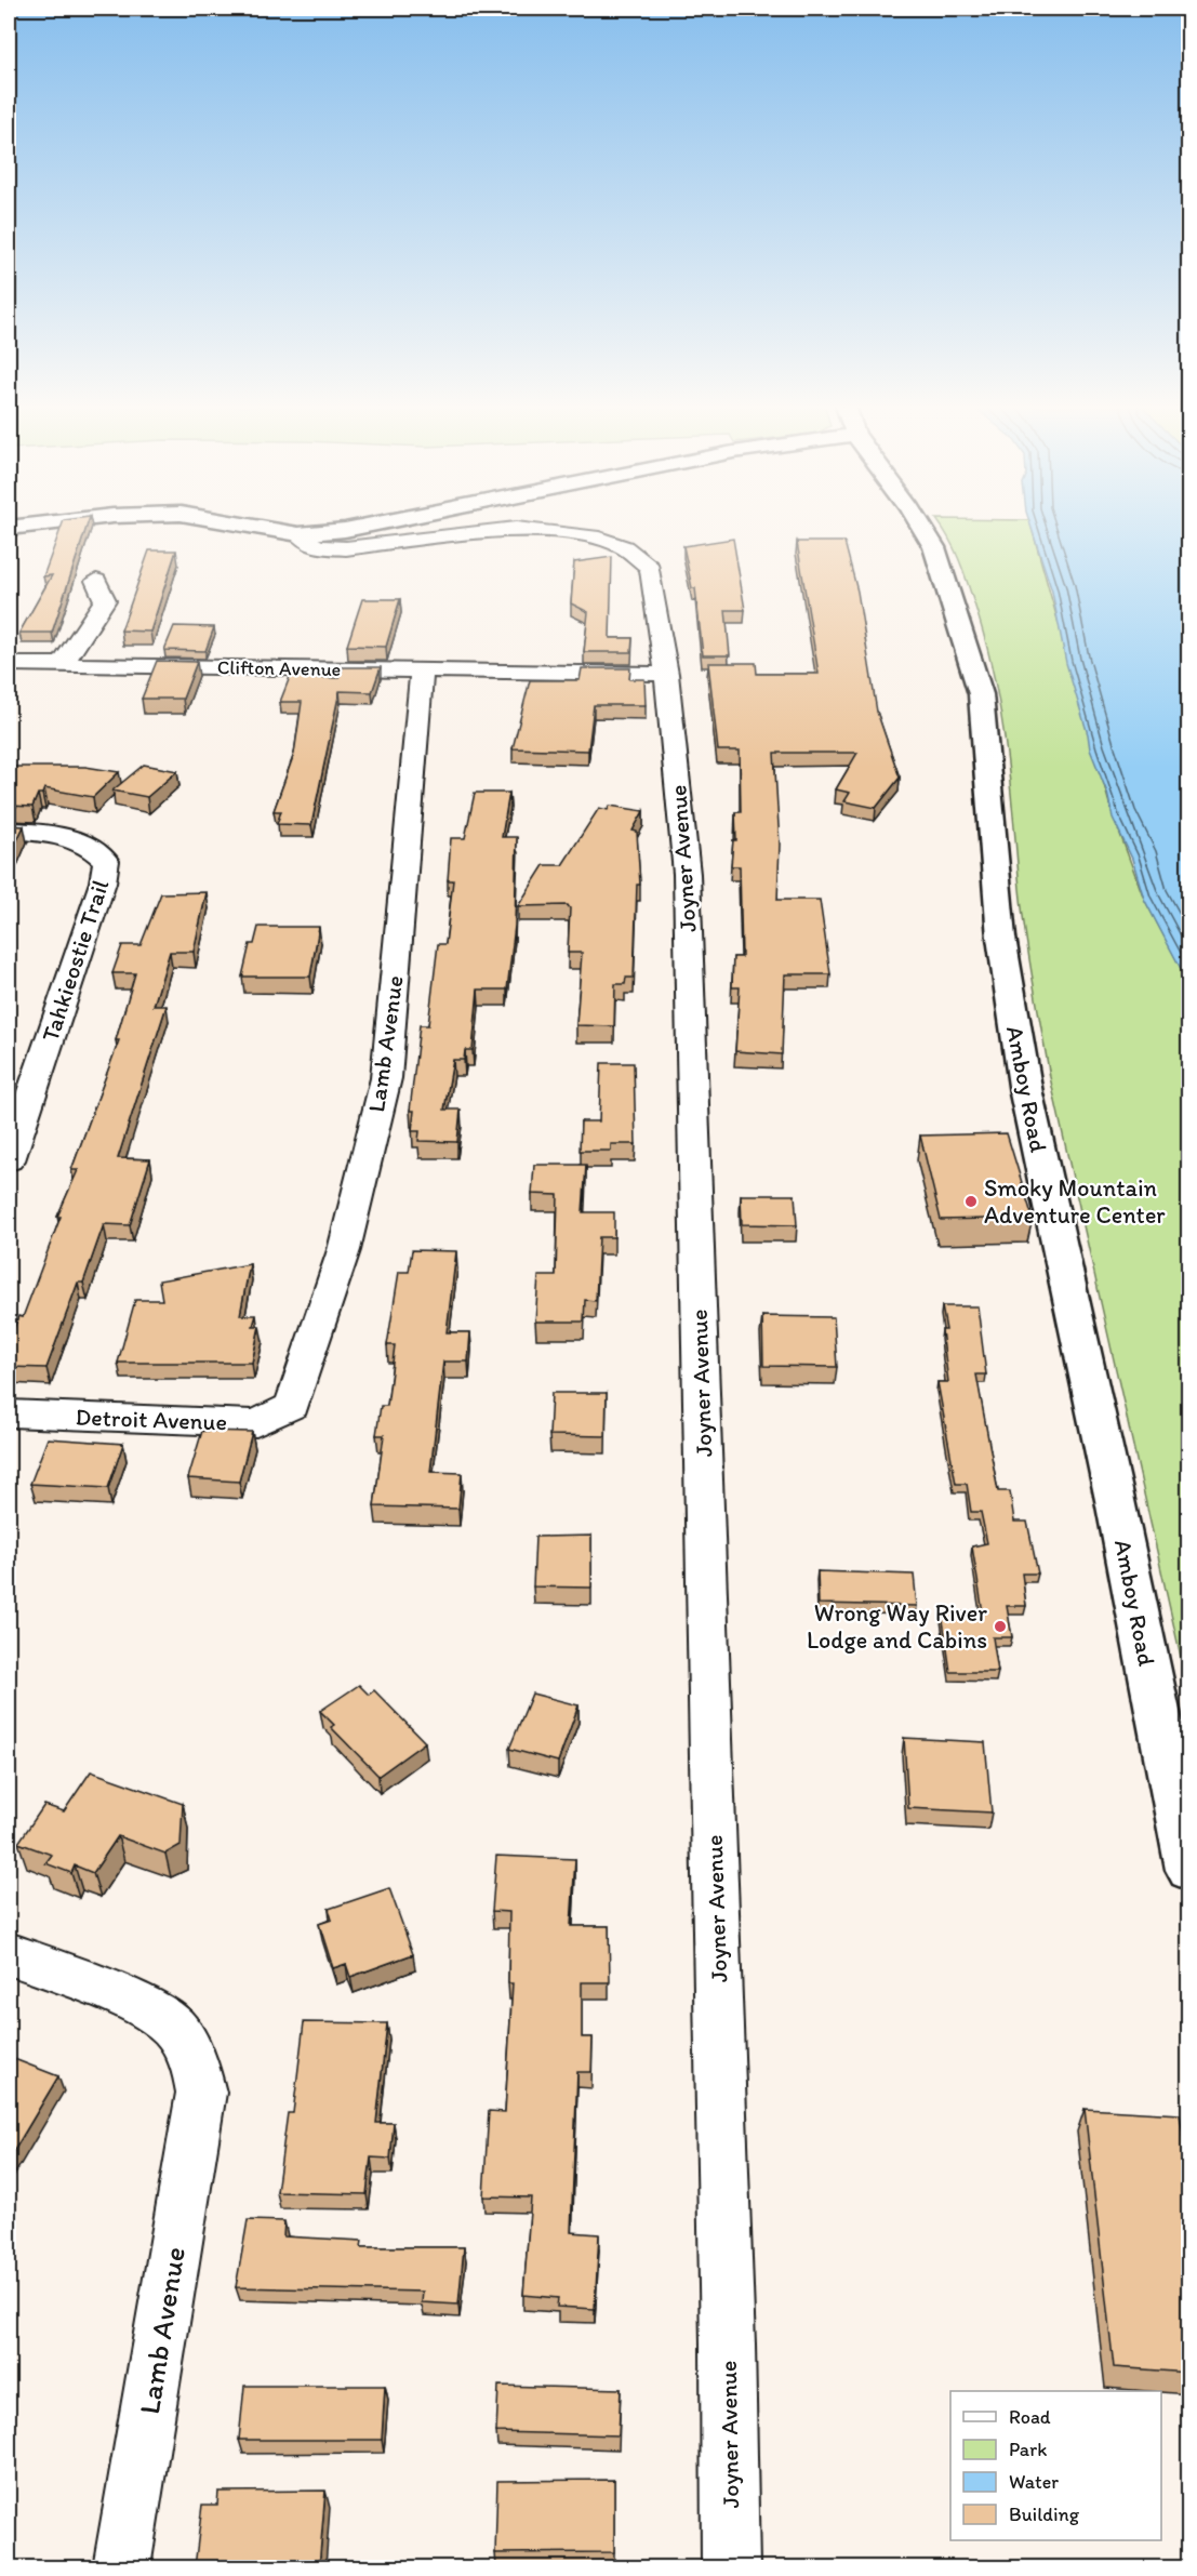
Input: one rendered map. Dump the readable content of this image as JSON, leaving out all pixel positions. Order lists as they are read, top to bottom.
{
  "streets": {
    "main road": ["Amboy Road"],
    "street": [
      "Clifton Avenue",
      "Joyner Avenue",
      "Tahkieostie Trail",
      "Lamb Avenue",
      "Detroit Avenue"
    ]
  },
  "crossings": [
    ["Clifton Avenue", "Joyner Avenue"],
    ["Clifton Avenue", "Lamb Avenue"],
    ["Lamb Avenue", "Detroit Avenue"]
  ],
  "places": ["Smoky Mountain Adventure Center", "Wrong Way River Lodge and Cabins"],
  "legend": [
    "Road",
    "Park",
    "Water",
    "Building"
  ]
}
